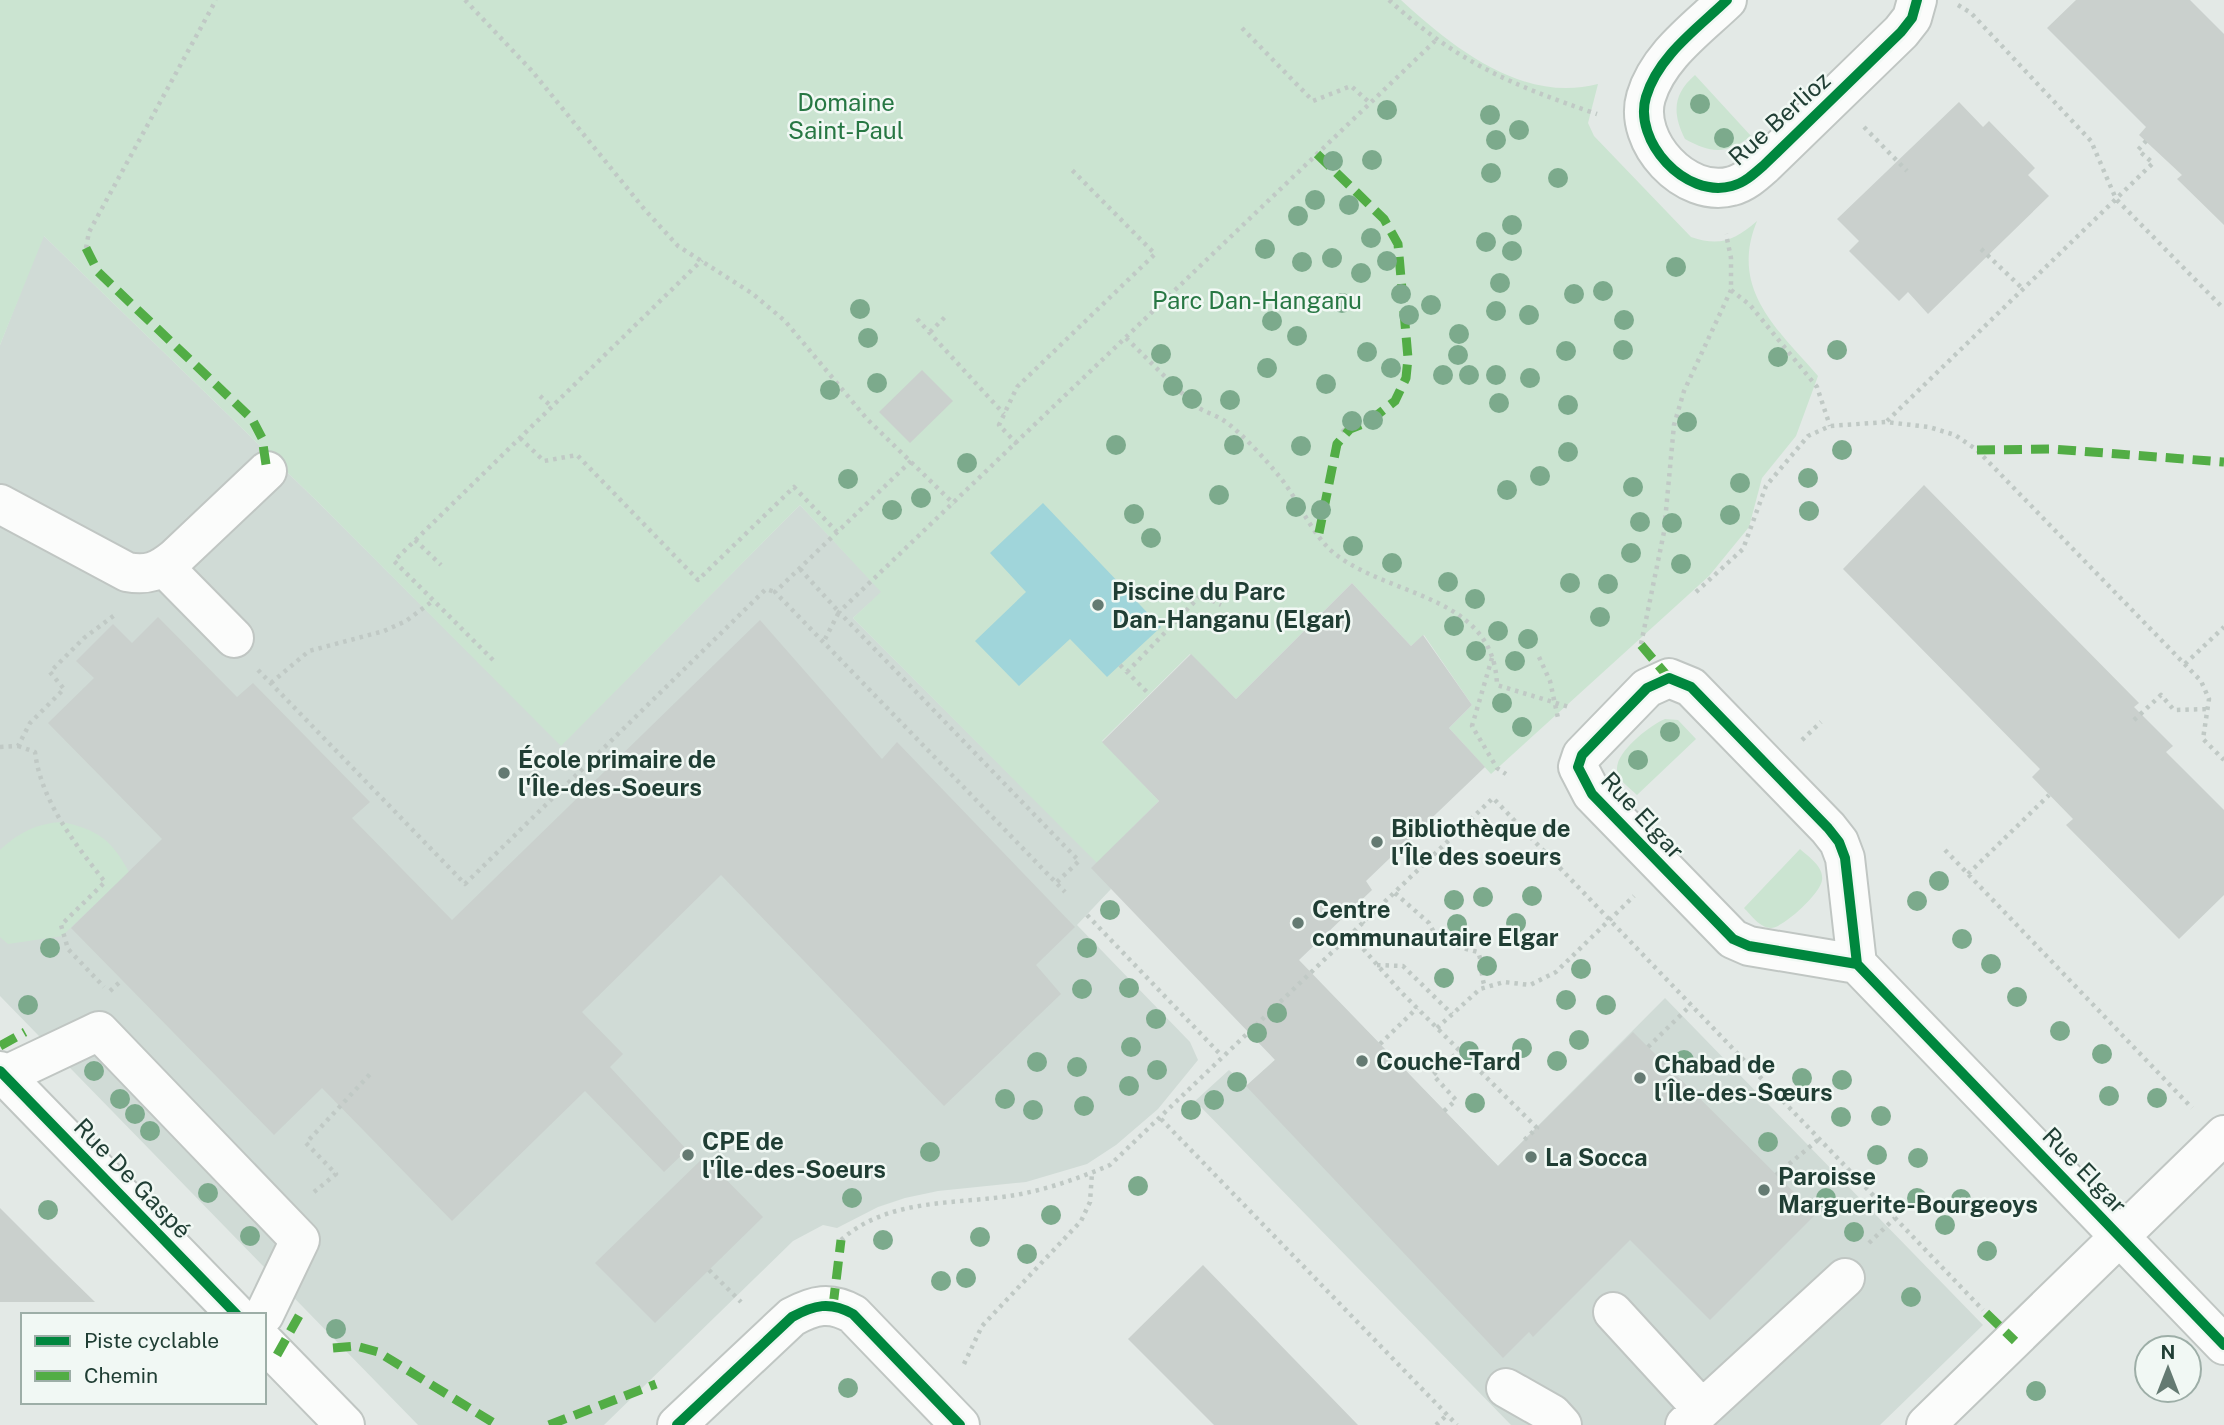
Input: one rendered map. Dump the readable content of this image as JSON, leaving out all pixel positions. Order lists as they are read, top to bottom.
{
  "streets": {
    "street": ["Rue Berlioz", "Rue Elgar", "Rue De Gaspé"]
  },
  "parks": ["Domaine Saint-Paul", "Parc Dan-Hanganu"],
  "places": [
    "Piscine du Parc Dan-Hanganu (Elgar)",
    "École primaire de l'Île-des-Soeurs",
    "Bibliothèque de l'Île des soeurs",
    "Centre communautaire Elgar",
    "Couche-Tard",
    "Chabad de l'Île-des-Sœurs",
    "CPE de l'Île-des-Soeurs",
    "La Socca",
    "Paroisse Marguerite-Bourgeoys"
  ],
  "legend": ["Piste cyclable", "Chemin"],
  "north": "top"
}
